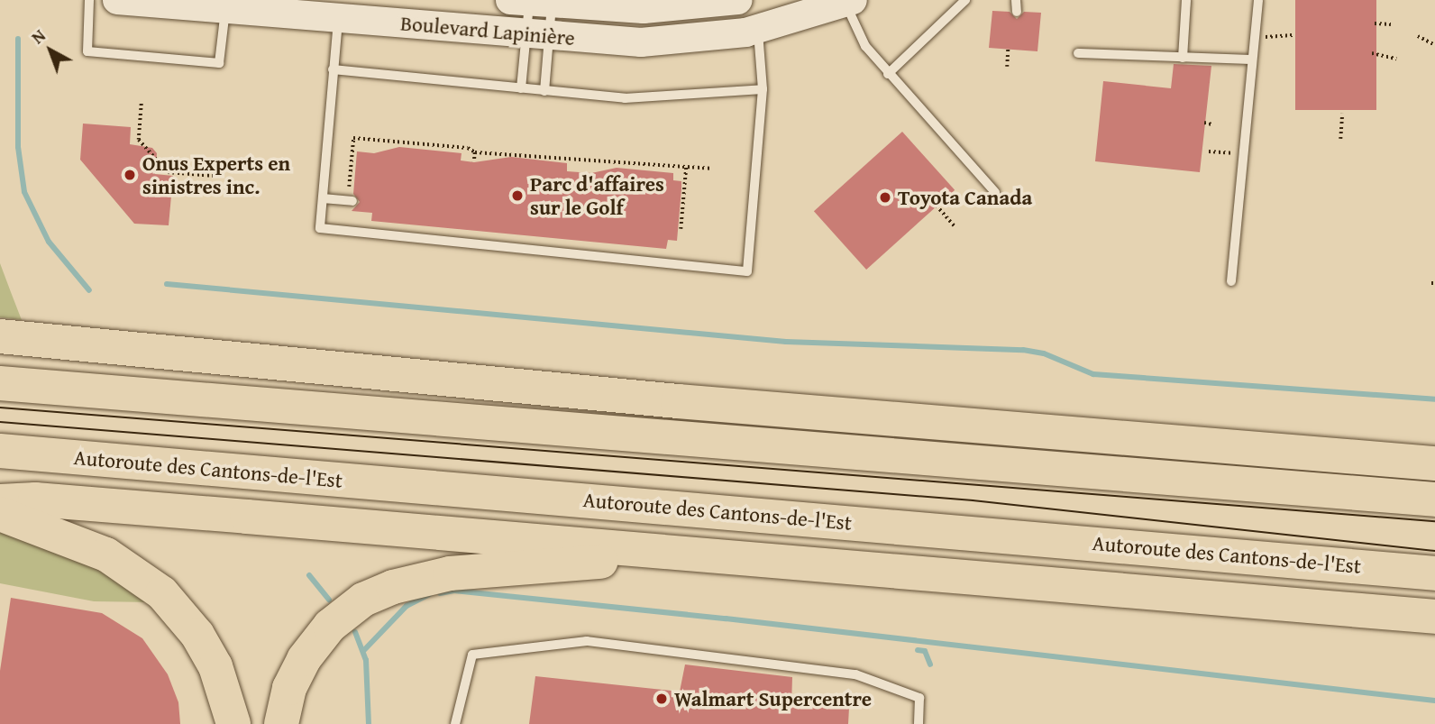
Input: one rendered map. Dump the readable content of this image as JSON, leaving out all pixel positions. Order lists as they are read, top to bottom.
{
  "streets": {
    "highway": ["Autoroute des Cantons-de-l'Est"],
    "main road": ["Boulevard Lapinière"]
  },
  "places": [
    "Onus Experts en sinistres inc.",
    "Parc d'affaires sur le Golf",
    "Toyota Canada",
    "Walmart Supercentre"
  ],
  "north": "top left"
}
